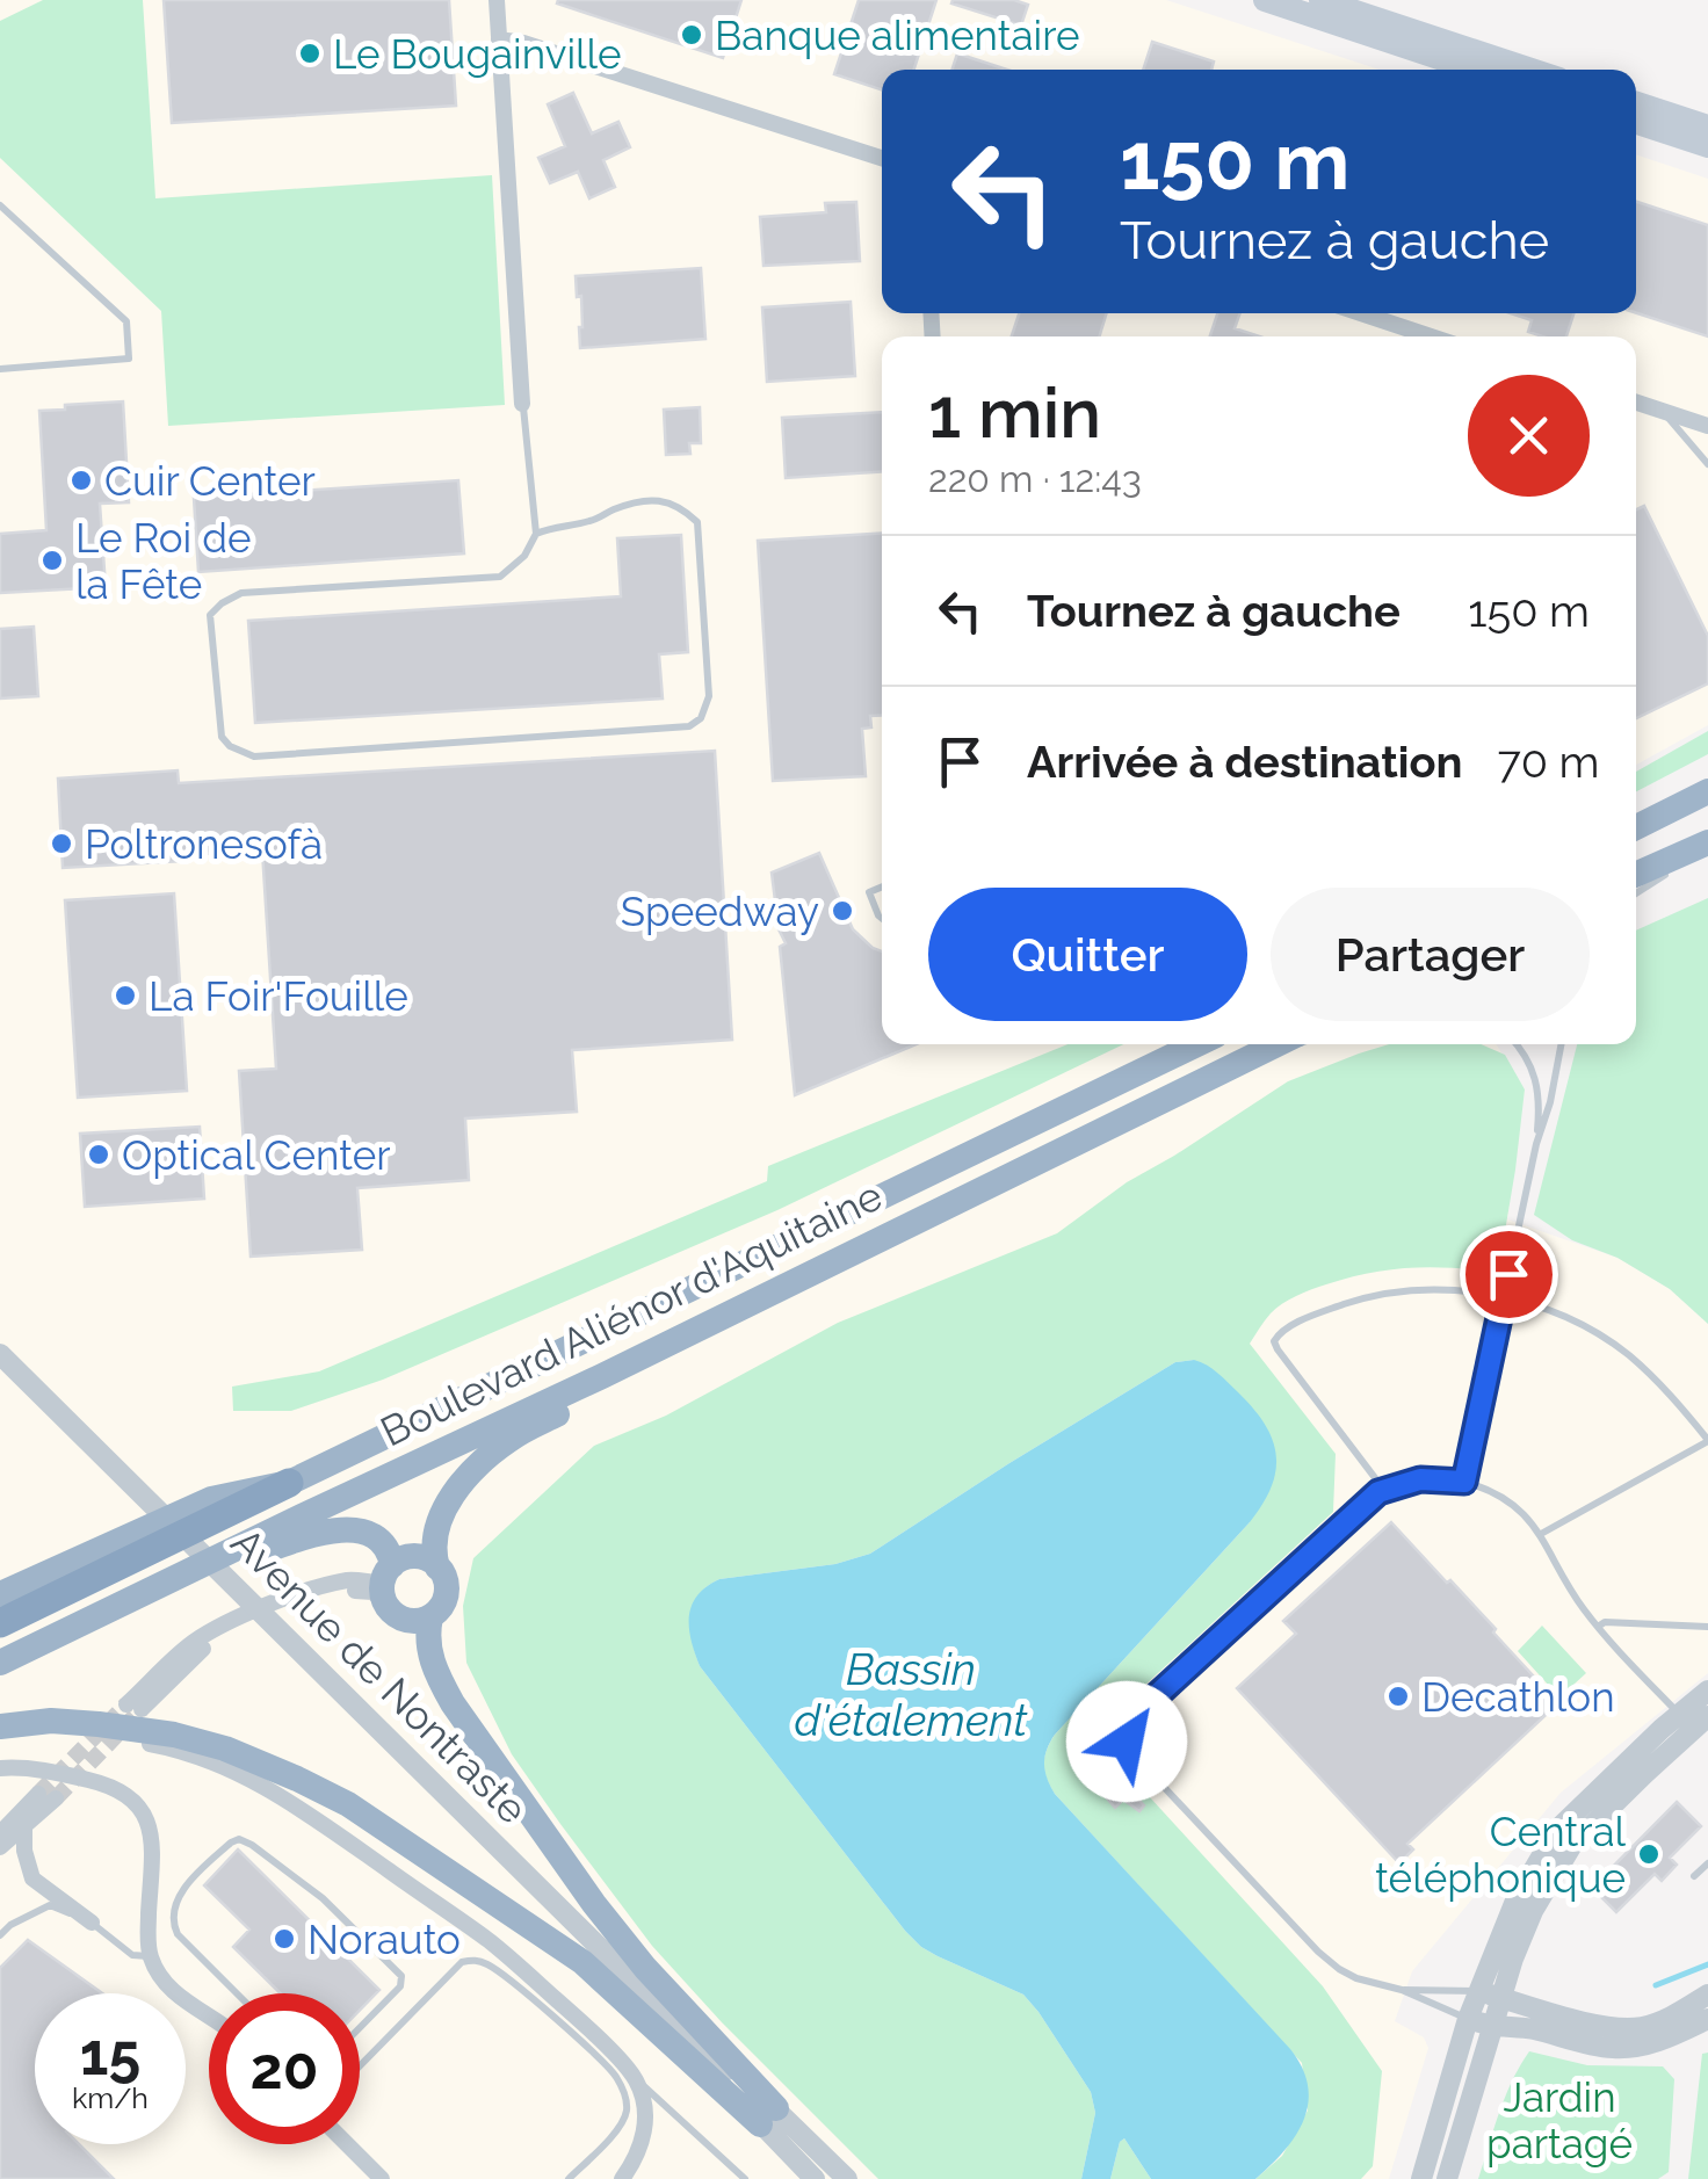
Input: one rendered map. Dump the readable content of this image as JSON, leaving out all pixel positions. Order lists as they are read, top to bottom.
{
  "streets": {
    "highway": ["Boulevard Aliénor d'Aquitaine"],
    "street": ["Avenue de Nontraste"]
  },
  "water": ["Bassin d'étalement"],
  "parks": ["Jardin partagé"],
  "places": [
    "Banque alimentaire",
    "Le Bougainville",
    "Cuir Center",
    "Le Roi de la Fête",
    "Poltronesofà",
    "Speedway",
    "La Foir'Fouille",
    "Optical Center",
    "Decathlon",
    "Central téléphonique",
    "Norauto"
  ],
  "page": {
    "turn": ["150 m", "Tournez à gauche"],
    "heading": ["1 min", "220 m · 12:43"],
    "list": [
      {
        "name": "Tournez à gauche",
        "value": "150 m"
      },
      {
        "name": "Arrivée à destination",
        "value": "70 m"
      }
    ],
    "buttons": ["Quitter", "Partager"],
    "speed": "15 km/h",
    "limit": "20"
  }
}
